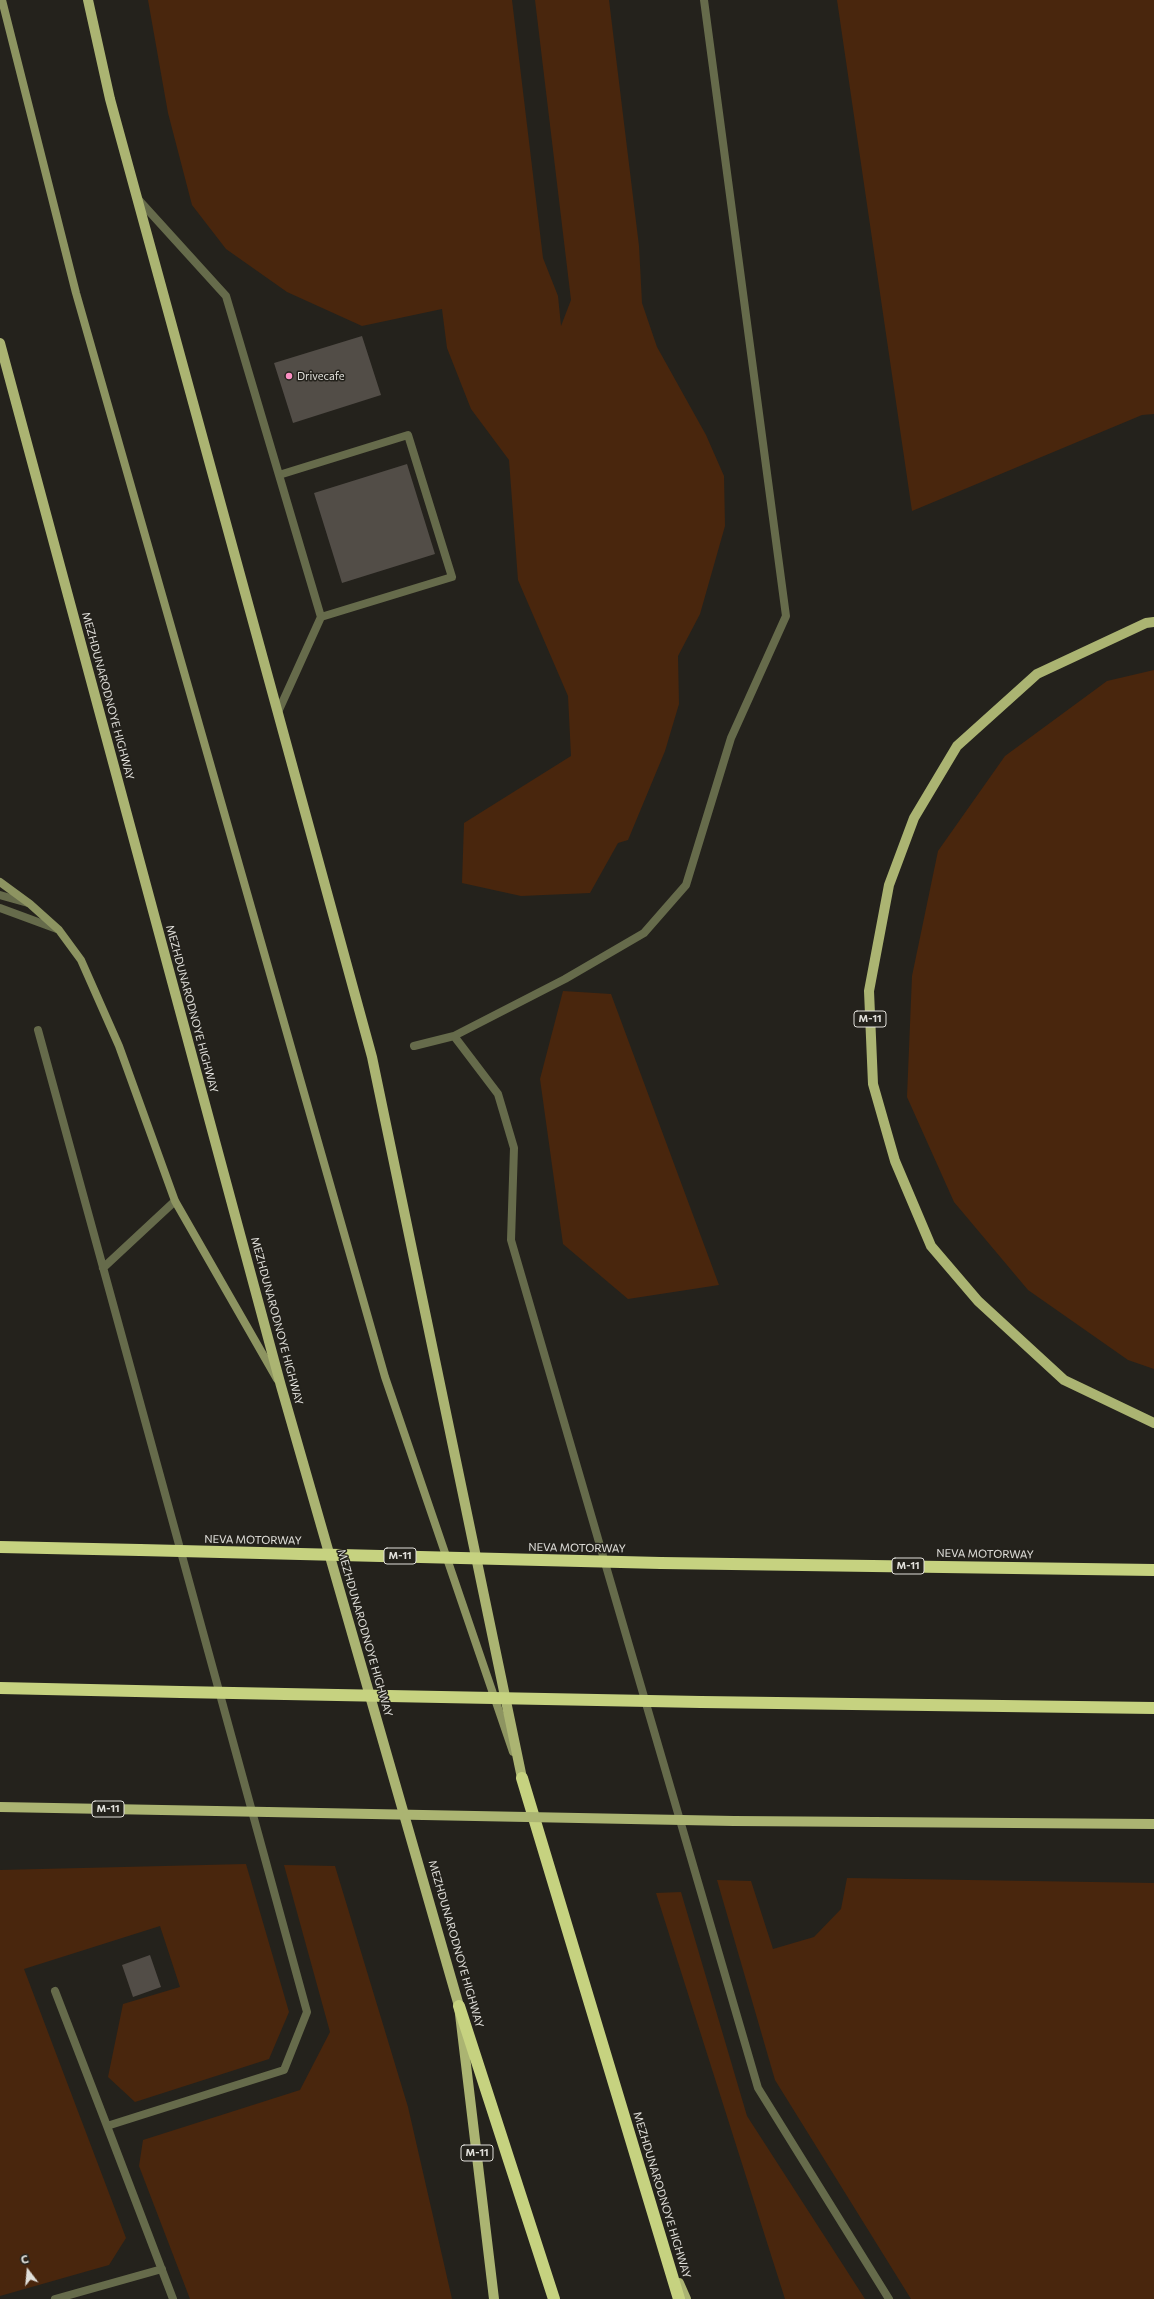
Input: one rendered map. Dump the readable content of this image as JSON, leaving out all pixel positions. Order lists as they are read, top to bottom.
{
  "streets": {
    "highway": ["MEZHDUNARODNOYE HIGHWAY", "М-11", "NEVA MOTORWAY"]
  },
  "crossings": [
    ["MEZHDUNARODNOYE HIGHWAY", "М-11"]
  ],
  "places": ["Drivecafe"],
  "north": "top"
}
